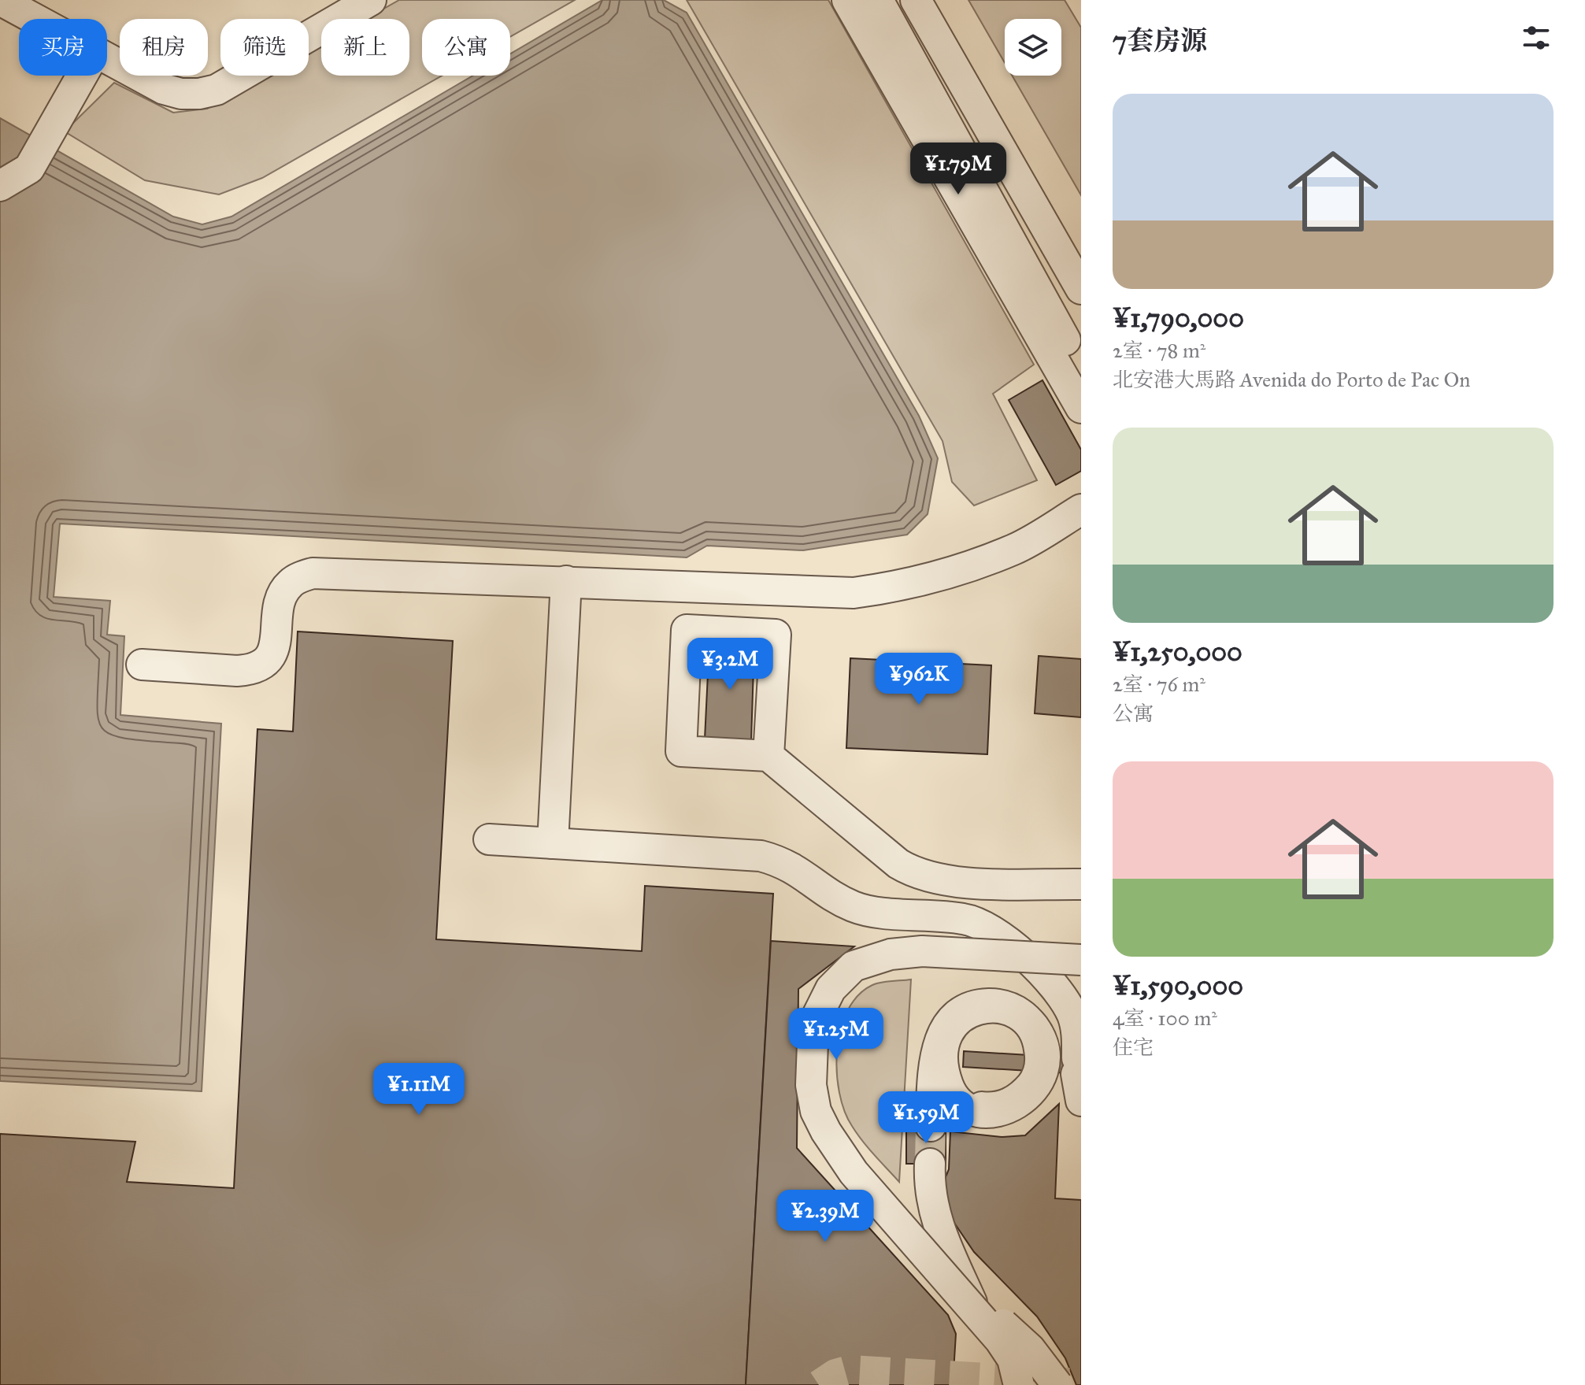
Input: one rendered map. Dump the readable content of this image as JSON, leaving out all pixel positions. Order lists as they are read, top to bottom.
{
  "page": {
    "heading": "7套房源",
    "chip": [
      "买房",
      "租房",
      "筛选",
      "新上",
      "公寓"
    ],
    "list": [
      {
        "name": "¥1,790,000",
        "note": "2室 · 78 m² · 北安港大馬路 Avenida do Porto de Pac On"
      },
      {
        "name": "¥1,250,000",
        "note": "2室 · 76 m² · 公寓"
      },
      {
        "name": "¥1,590,000",
        "note": "4室 · 100 m² · 住宅"
      }
    ],
    "price": [
      "¥1.79M",
      "¥3.2M",
      "¥962K",
      "¥1.25M",
      "¥1.11M",
      "¥1.59M",
      "¥2.39M"
    ]
  }
}
